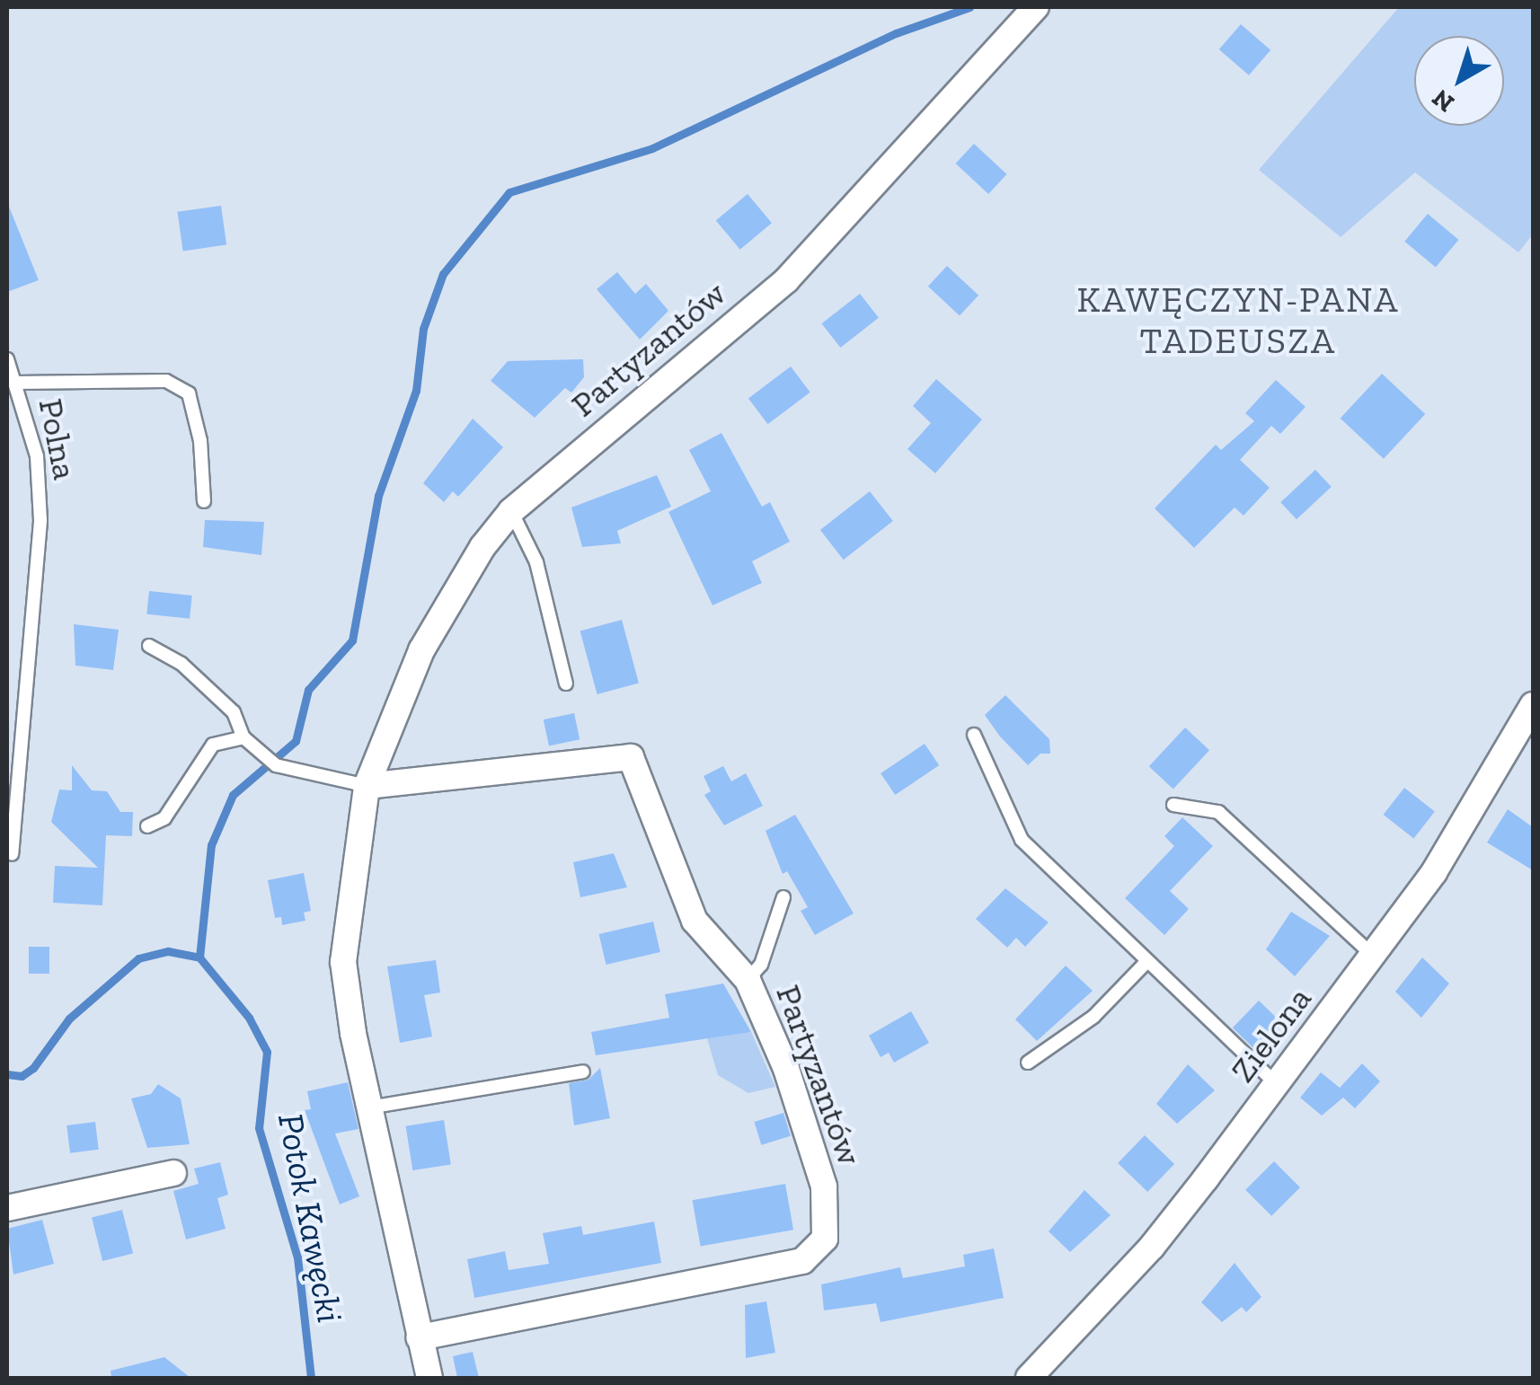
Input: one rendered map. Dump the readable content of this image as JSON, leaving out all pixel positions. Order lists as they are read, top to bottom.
{
  "streets": {
    "street": ["Partyzantów", "Zielona"],
    "lane": ["Polna"]
  },
  "districts": ["KAWĘCZYN-PANA TADEUSZA"],
  "water": ["Potok Kawęcki"],
  "north": "bottom left"
}
